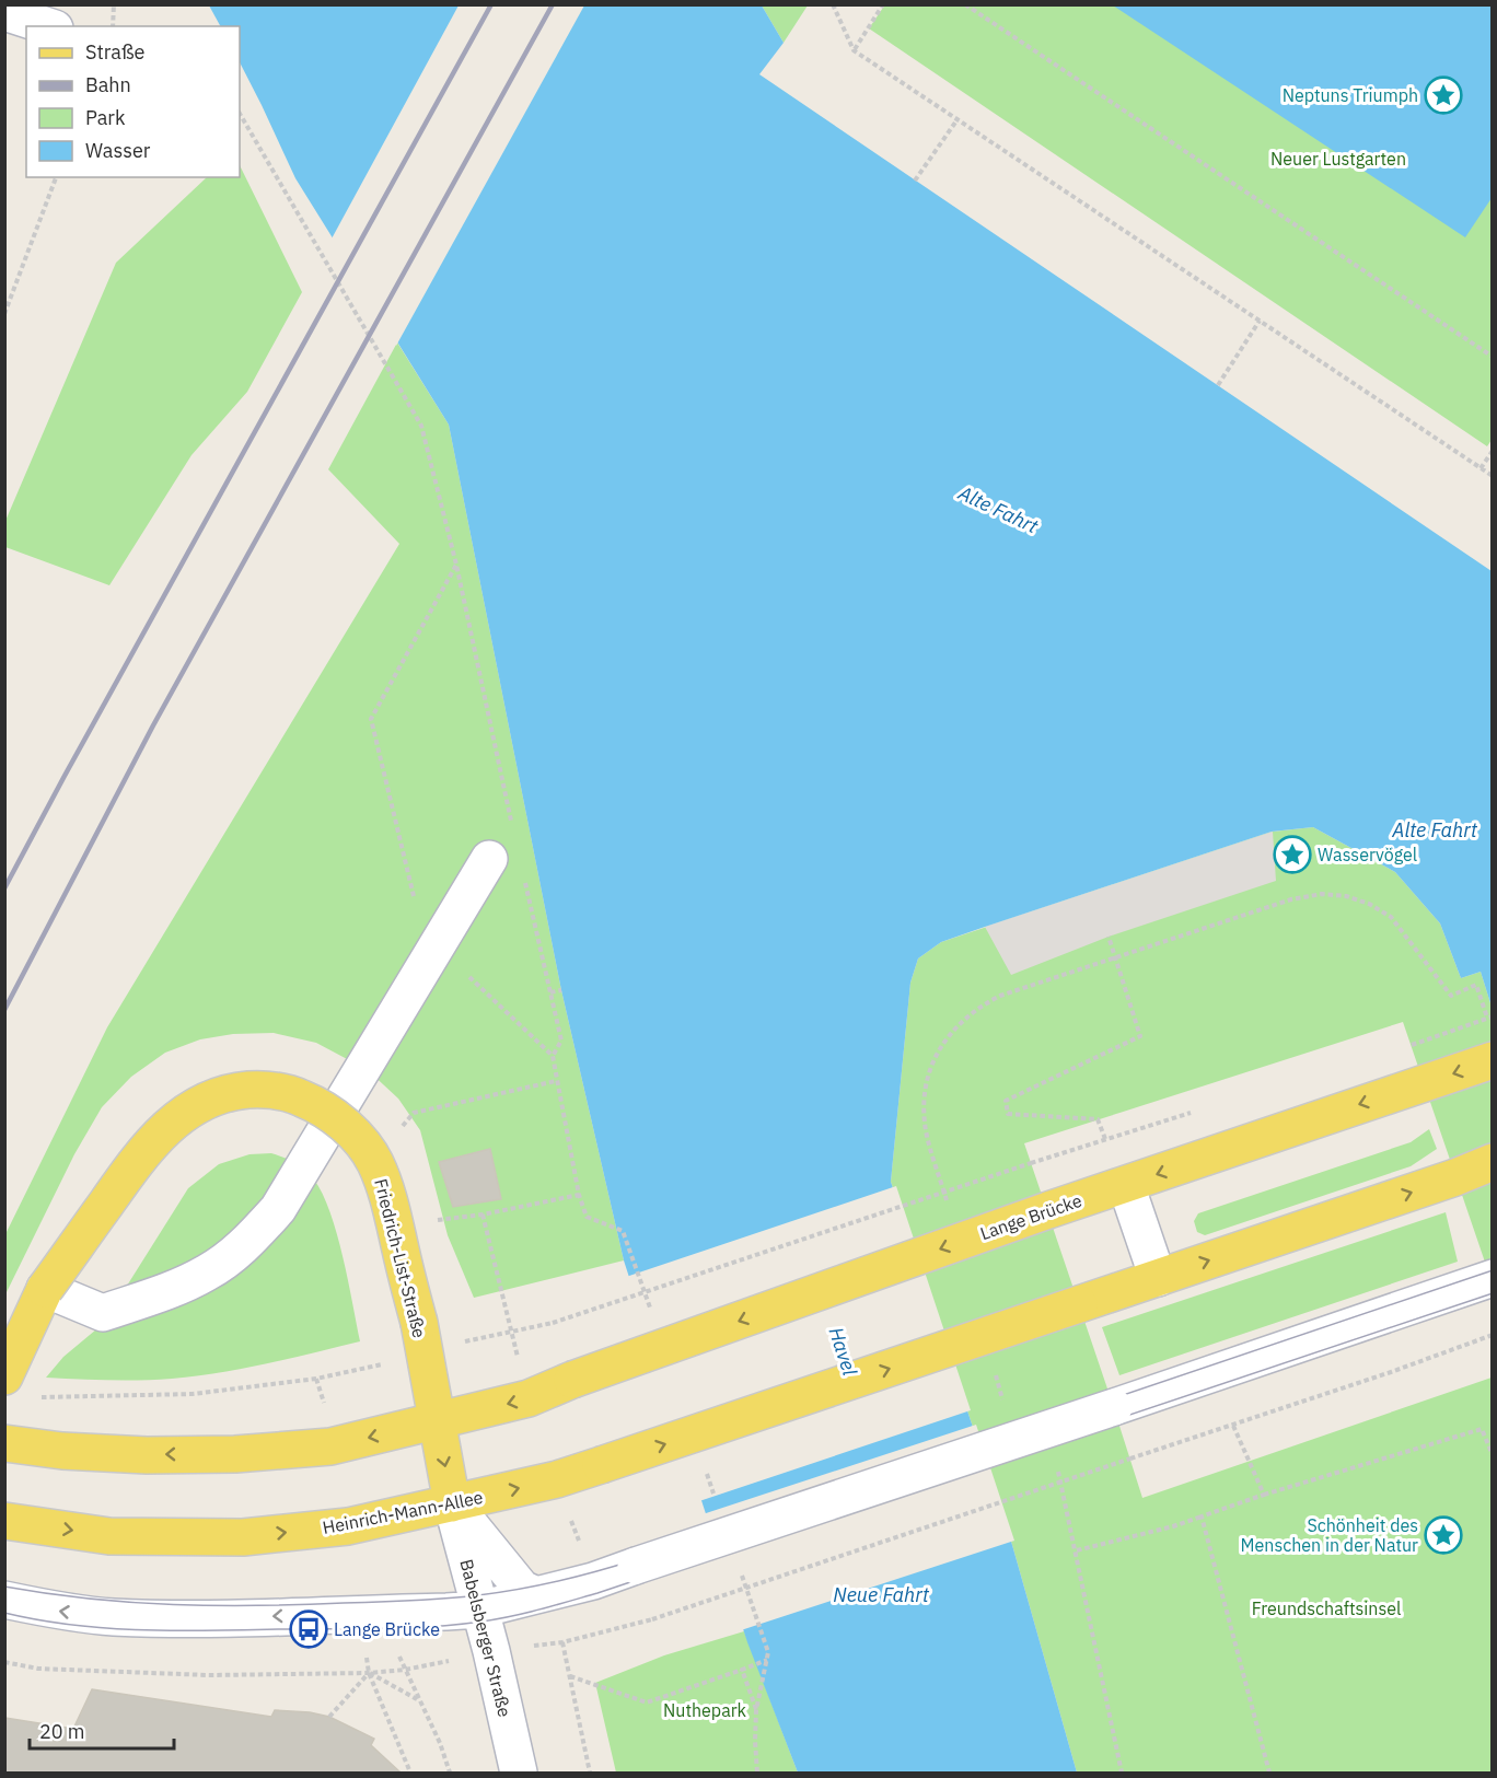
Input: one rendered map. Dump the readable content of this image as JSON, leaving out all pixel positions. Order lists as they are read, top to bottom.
{
  "streets": {
    "main road": ["Lange Brücke", "Friedrich-List-Straße", "Heinrich-Mann-Allee"],
    "street": ["Babelsberger Straße"]
  },
  "crossings": [
    ["Lange Brücke", "Friedrich-List-Straße"],
    ["Friedrich-List-Straße", "Heinrich-Mann-Allee"],
    ["Friedrich-List-Straße", "Babelsberger Straße"],
    ["Heinrich-Mann-Allee", "Babelsberger Straße"]
  ],
  "water": ["Alte Fahrt", "Havel", "Neue Fahrt"],
  "parks": ["Neuer Lustgarten", "Freundschaftsinsel", "Nuthepark"],
  "places": {
    "place": ["Neptuns Triumph", "Wasservögel", "Schönheit des Menschen in der Natur"],
    "bus stop": ["Lange Brücke"]
  },
  "legend": [
    "Straße",
    "Bahn",
    "Park",
    "Wasser"
  ],
  "scale_bar": "20 m"
}
